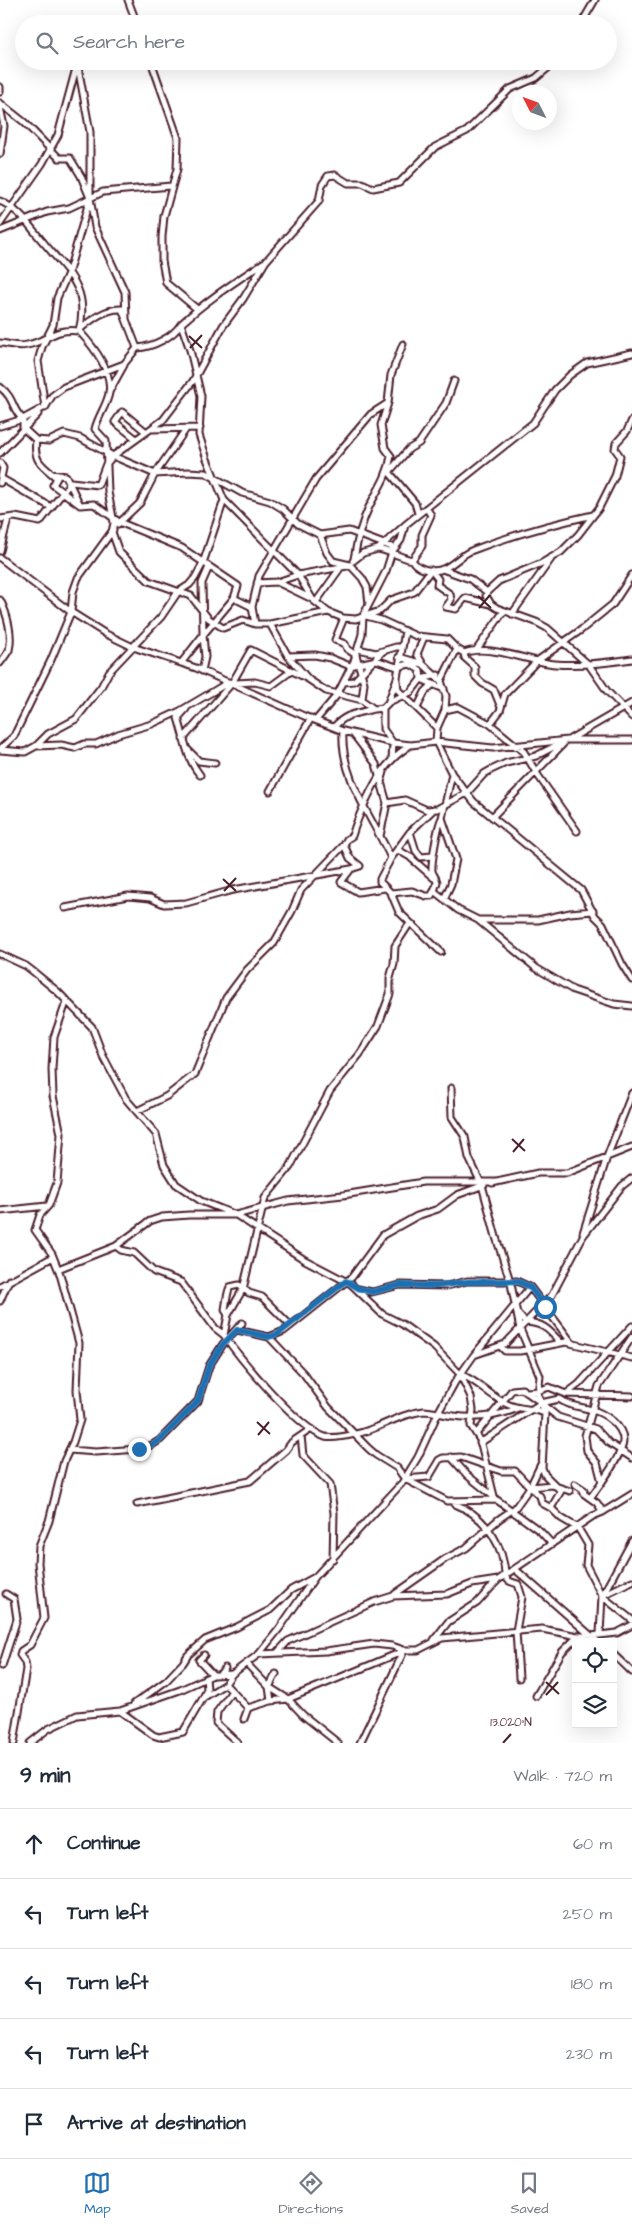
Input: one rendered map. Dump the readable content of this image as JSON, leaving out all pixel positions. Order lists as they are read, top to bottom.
{
  "north": "top left",
  "page": {
    "search": "Search here",
    "heading": ["9 min", "Walk · 720 m"],
    "list": [
      ["Continue", "60 m"],
      ["Turn left", "250 m"],
      ["Turn left", "180 m"],
      ["Turn left", "230 m"],
      "Arrive at destination"
    ],
    "nav": ["Map", "Directions", "Saved"]
  },
  "coordinates": ["13.020°N"]
}
